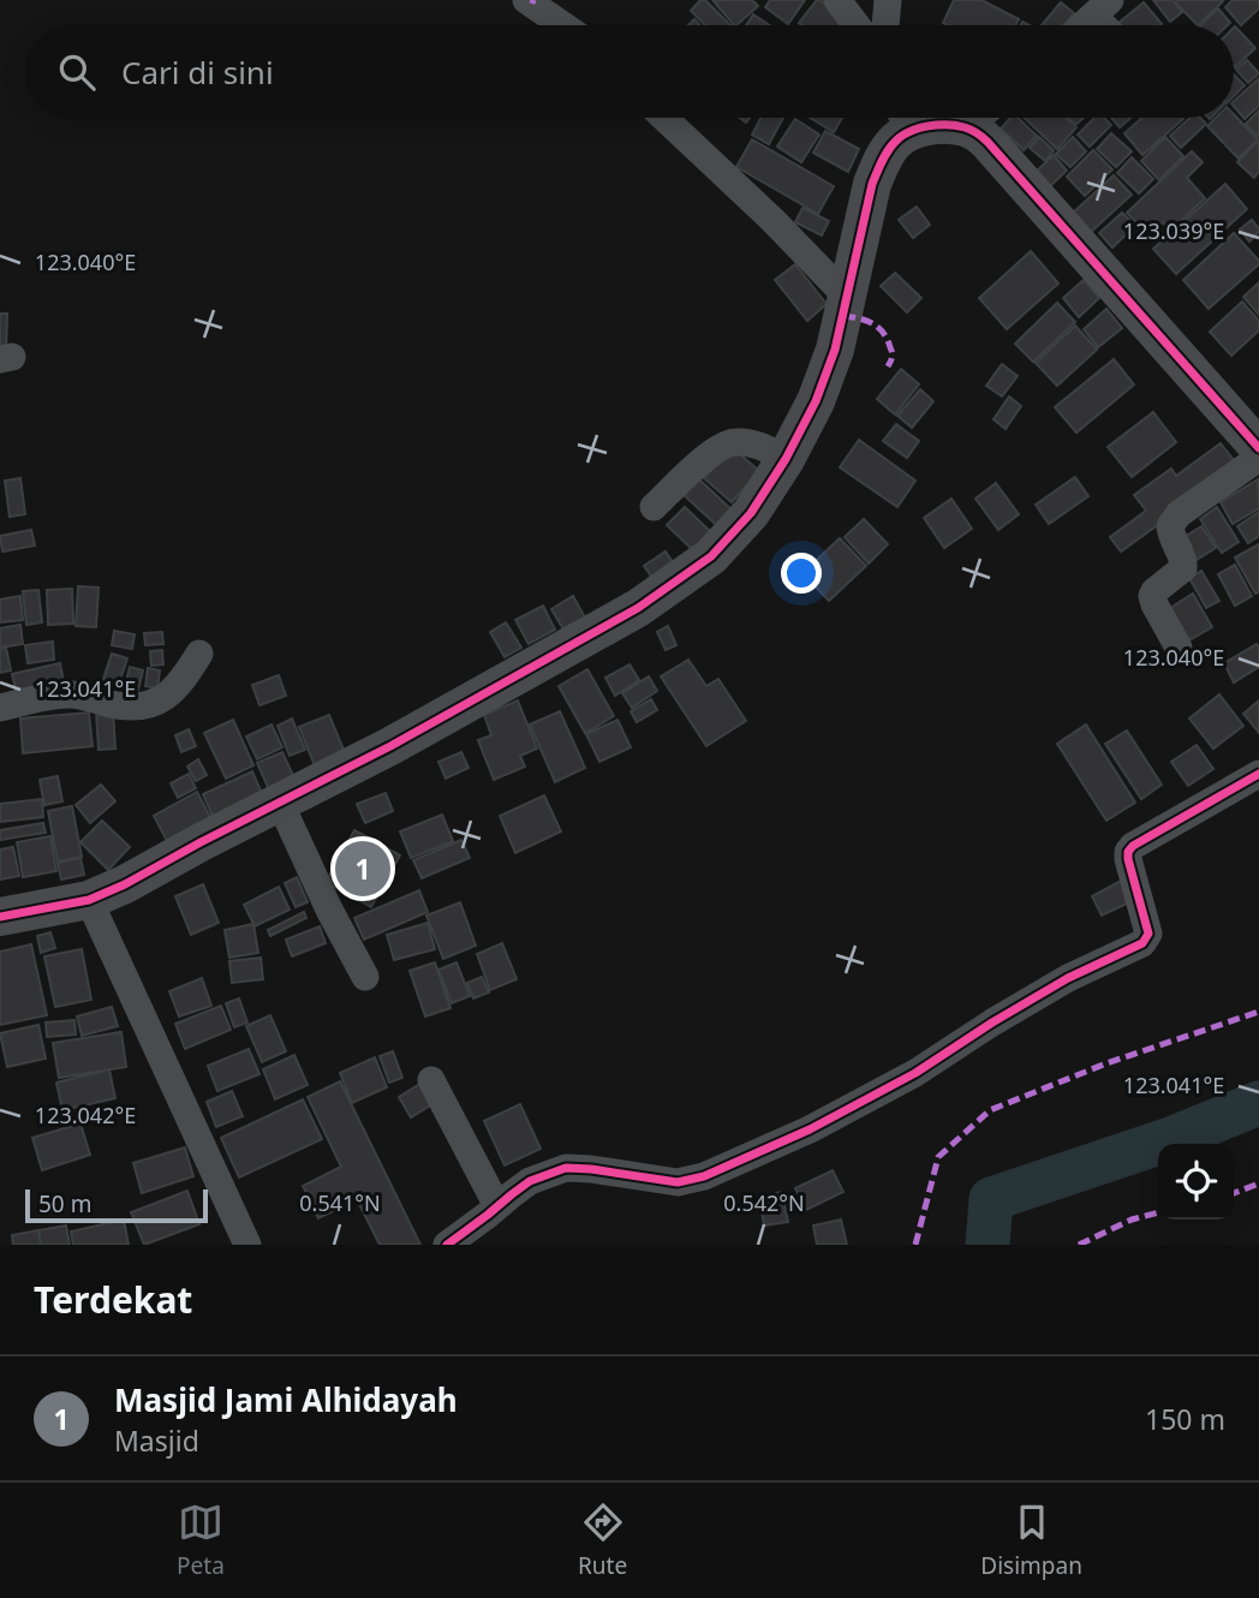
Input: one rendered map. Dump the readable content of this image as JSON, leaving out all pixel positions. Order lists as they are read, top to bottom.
{
  "scale_bar": "50 m",
  "page": {
    "search": "Cari di sini",
    "pins": "1",
    "scale": "50 m",
    "heading": "Terdekat",
    "list": [
      {
        "mark": "1",
        "name": "Masjid Jami Alhidayah",
        "note": "Masjid",
        "value": "150 m"
      }
    ],
    "nav": ["Peta", "Rute", "Disimpan"]
  },
  "coordinates": [
    "123.039°E",
    "123.040°E",
    "123.041°E",
    "123.042°E",
    "0.541°N",
    "0.542°N"
  ]
}
